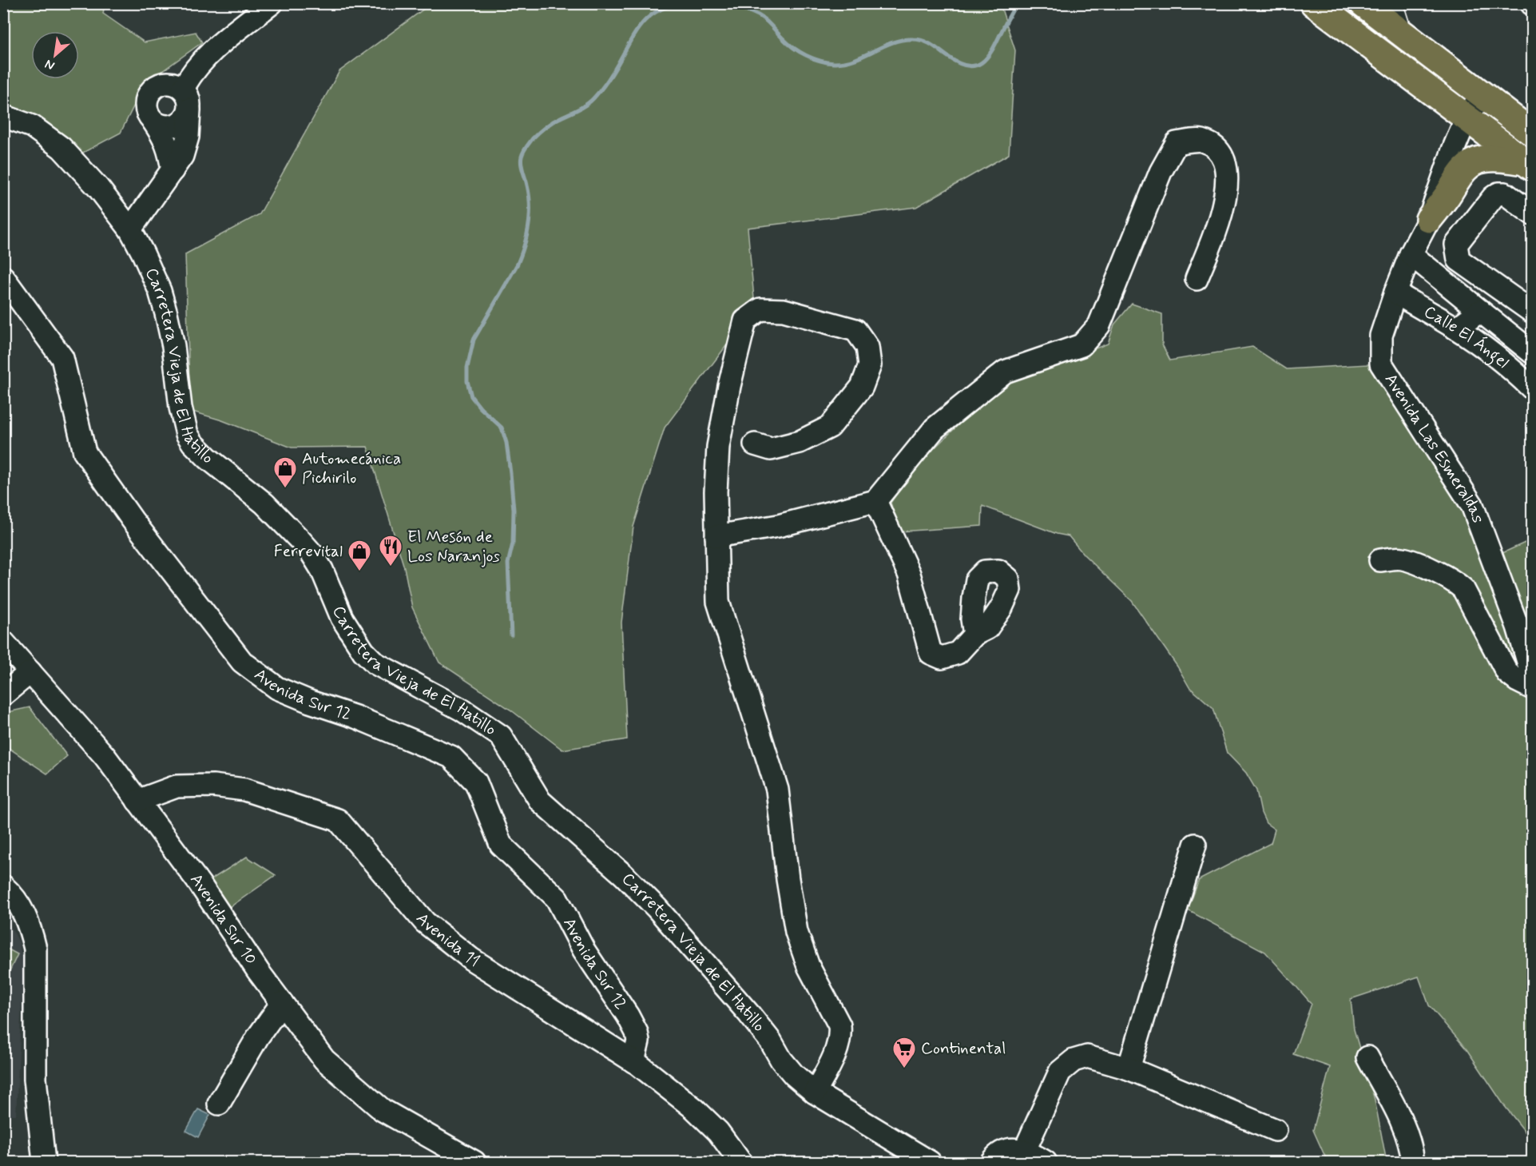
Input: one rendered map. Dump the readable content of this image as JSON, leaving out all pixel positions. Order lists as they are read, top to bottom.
{
  "streets": {
    "street": [
      "Calle El Ángel",
      "Carretera Vieja de El Hatillo",
      "Avenida Las Esmeraldas",
      "Avenida Sur 12",
      "Avenida Sur 10",
      "Avenida 11"
    ]
  },
  "crossings": [
    ["Calle El Ángel", "Avenida Las Esmeraldas"],
    ["Avenida Sur 12", "Avenida 11"],
    ["Avenida Sur 10", "Avenida 11"]
  ],
  "places": {
    "shop": ["Automecánica Pichirilo", "Ferrevital"],
    "restaurant": ["El Mesón de Los Naranjos"],
    "supermarket": ["Continental"]
  },
  "north": "bottom left"
}
